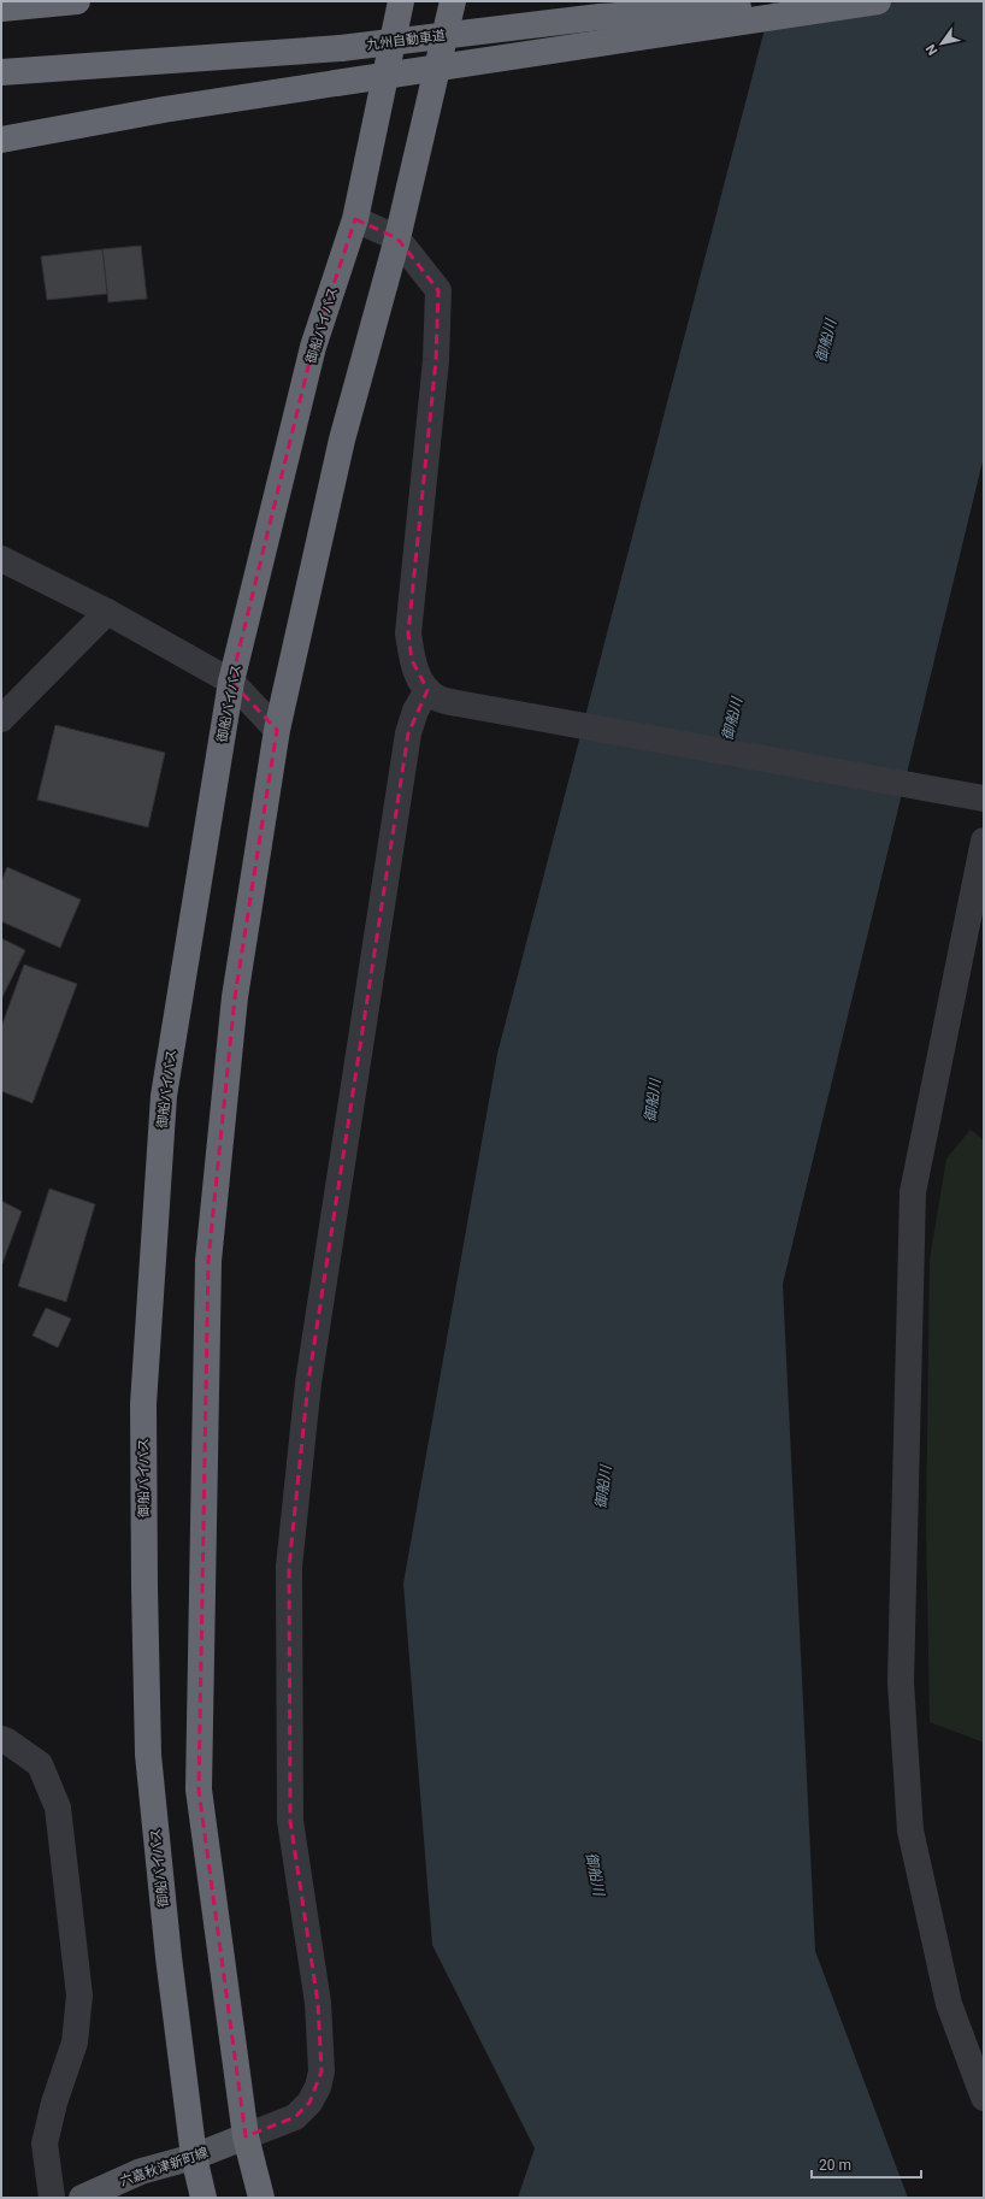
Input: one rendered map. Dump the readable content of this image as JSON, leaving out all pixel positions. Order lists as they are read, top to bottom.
{
  "streets": {
    "highway": ["九州自動車道", "御船バイパス"],
    "main road": ["六嘉秋津新町線"]
  },
  "crossings": [
    ["御船バイパス", "六嘉秋津新町線"]
  ],
  "water": ["御船川"],
  "scale_bar": "20 m",
  "north": "bottom left"
}
